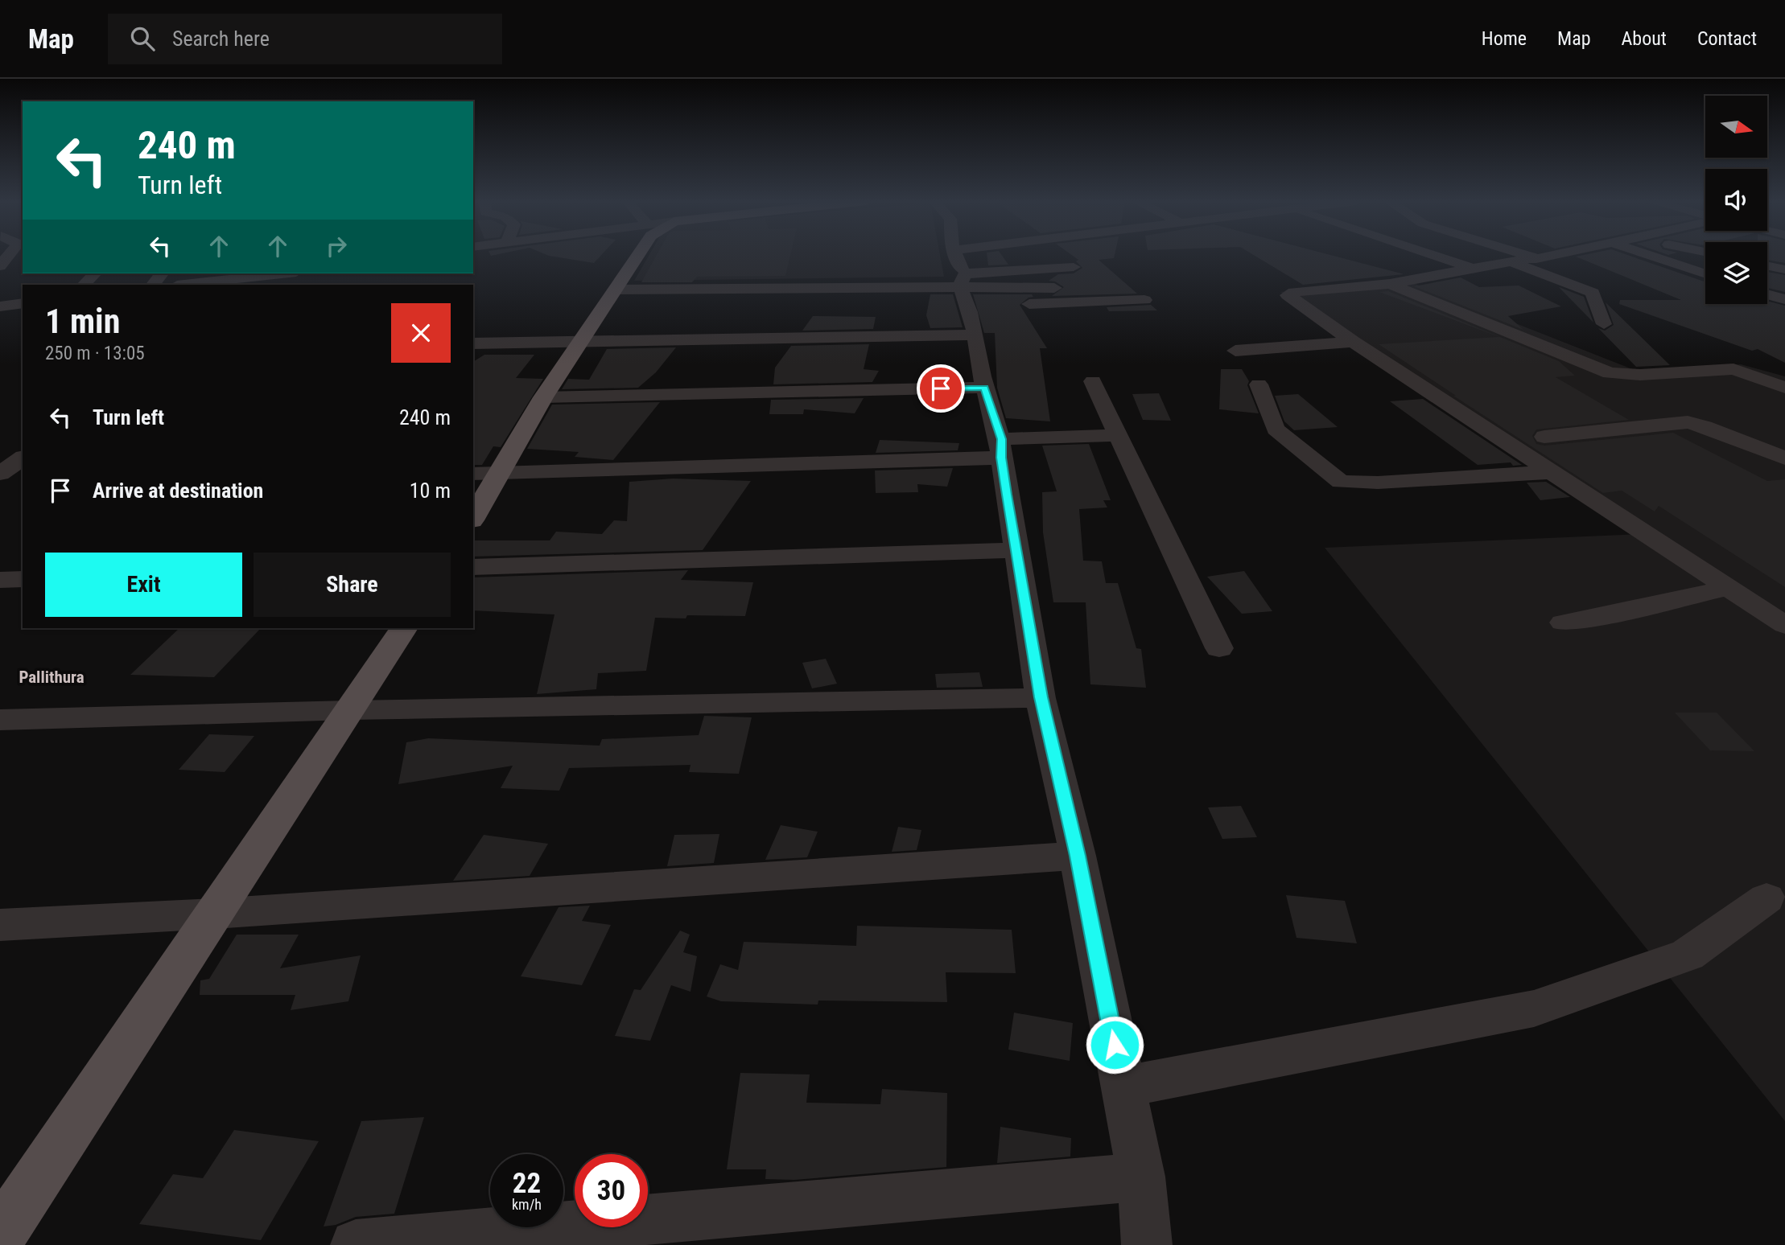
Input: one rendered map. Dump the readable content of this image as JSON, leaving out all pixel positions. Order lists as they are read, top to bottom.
{
  "districts": ["Pallithura"],
  "north": "right",
  "page": {
    "header": "Map",
    "search": "Search here",
    "nav": [
      "Home",
      "Map",
      "About",
      "Contact"
    ],
    "turn": ["240 m", "Turn left"],
    "heading": ["1 min", "250 m · 13:05"],
    "list": [
      {
        "name": "Turn left",
        "value": "240 m"
      },
      {
        "name": "Arrive at destination",
        "value": "10 m"
      }
    ],
    "buttons": ["Exit", "Share"],
    "speed": "22 km/h",
    "limit": "30"
  }
}
